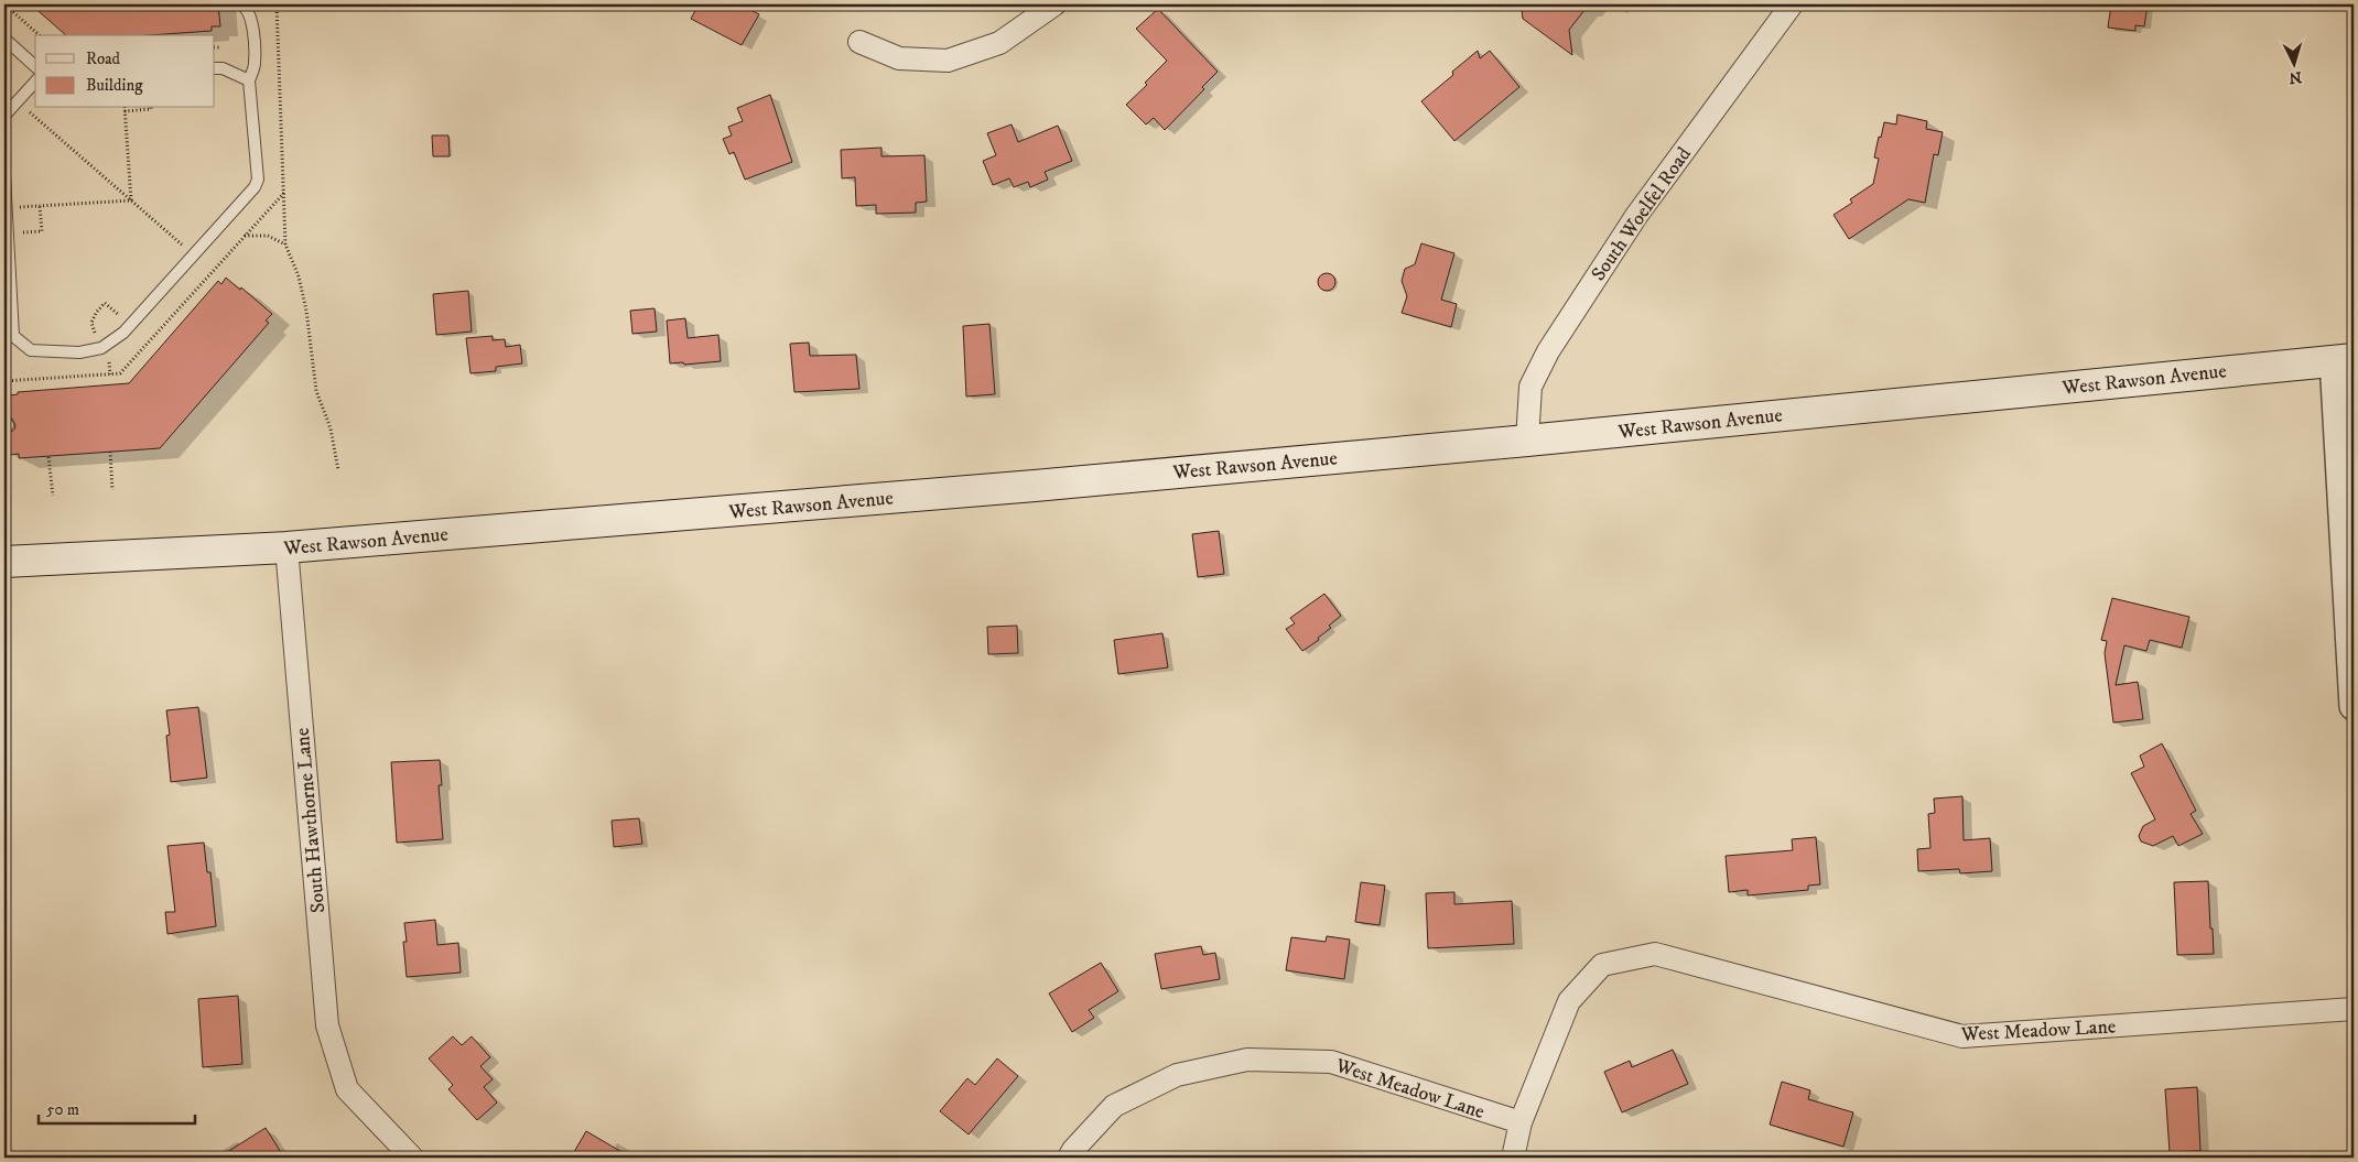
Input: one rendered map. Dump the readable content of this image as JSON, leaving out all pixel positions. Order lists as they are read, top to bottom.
{
  "streets": {
    "main road": ["West Rawson Avenue"],
    "street": ["South Woelfel Road", "South Hawthorne Lane", "West Meadow Lane"]
  },
  "crossings": [
    ["South Woelfel Road", "West Rawson Avenue"],
    ["West Rawson Avenue", "South Hawthorne Lane"]
  ],
  "legend": ["Road", "Building"],
  "scale_bar": "50 m",
  "north": "bottom"
}
